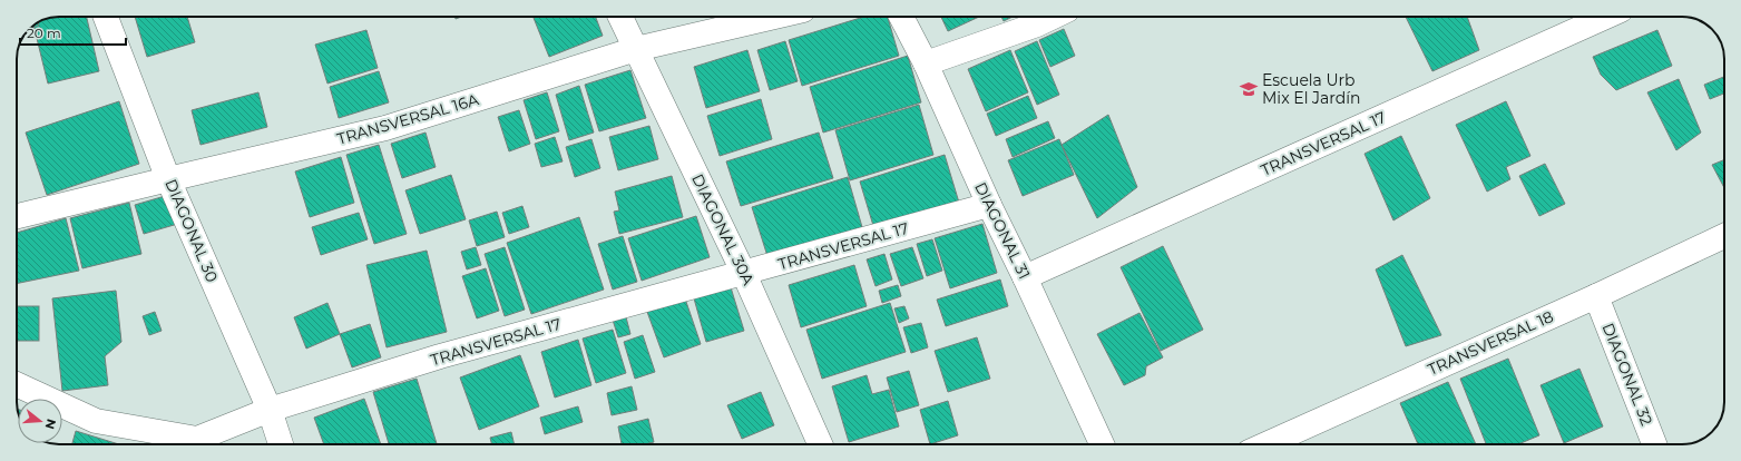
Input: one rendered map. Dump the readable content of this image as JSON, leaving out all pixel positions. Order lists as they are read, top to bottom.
{
  "streets": {
    "street": [
      "TRANSVERSAL 16A",
      "TRANSVERSAL 17",
      "DIAGONAL 30A",
      "DIAGONAL 30",
      "DIAGONAL 31",
      "TRANSVERSAL 18",
      "DIAGONAL 32"
    ]
  },
  "crossings": [
    ["TRANSVERSAL 16A", "DIAGONAL 30A"],
    ["TRANSVERSAL 16A", "DIAGONAL 30"],
    ["TRANSVERSAL 17", "DIAGONAL 30A"],
    ["TRANSVERSAL 17", "DIAGONAL 30"],
    ["TRANSVERSAL 17", "DIAGONAL 31"],
    ["TRANSVERSAL 18", "DIAGONAL 32"]
  ],
  "places": {
    "school or university": ["Escuela Urb Mix El Jardín"]
  },
  "scale_bar": "20 m",
  "north": "right"
}
